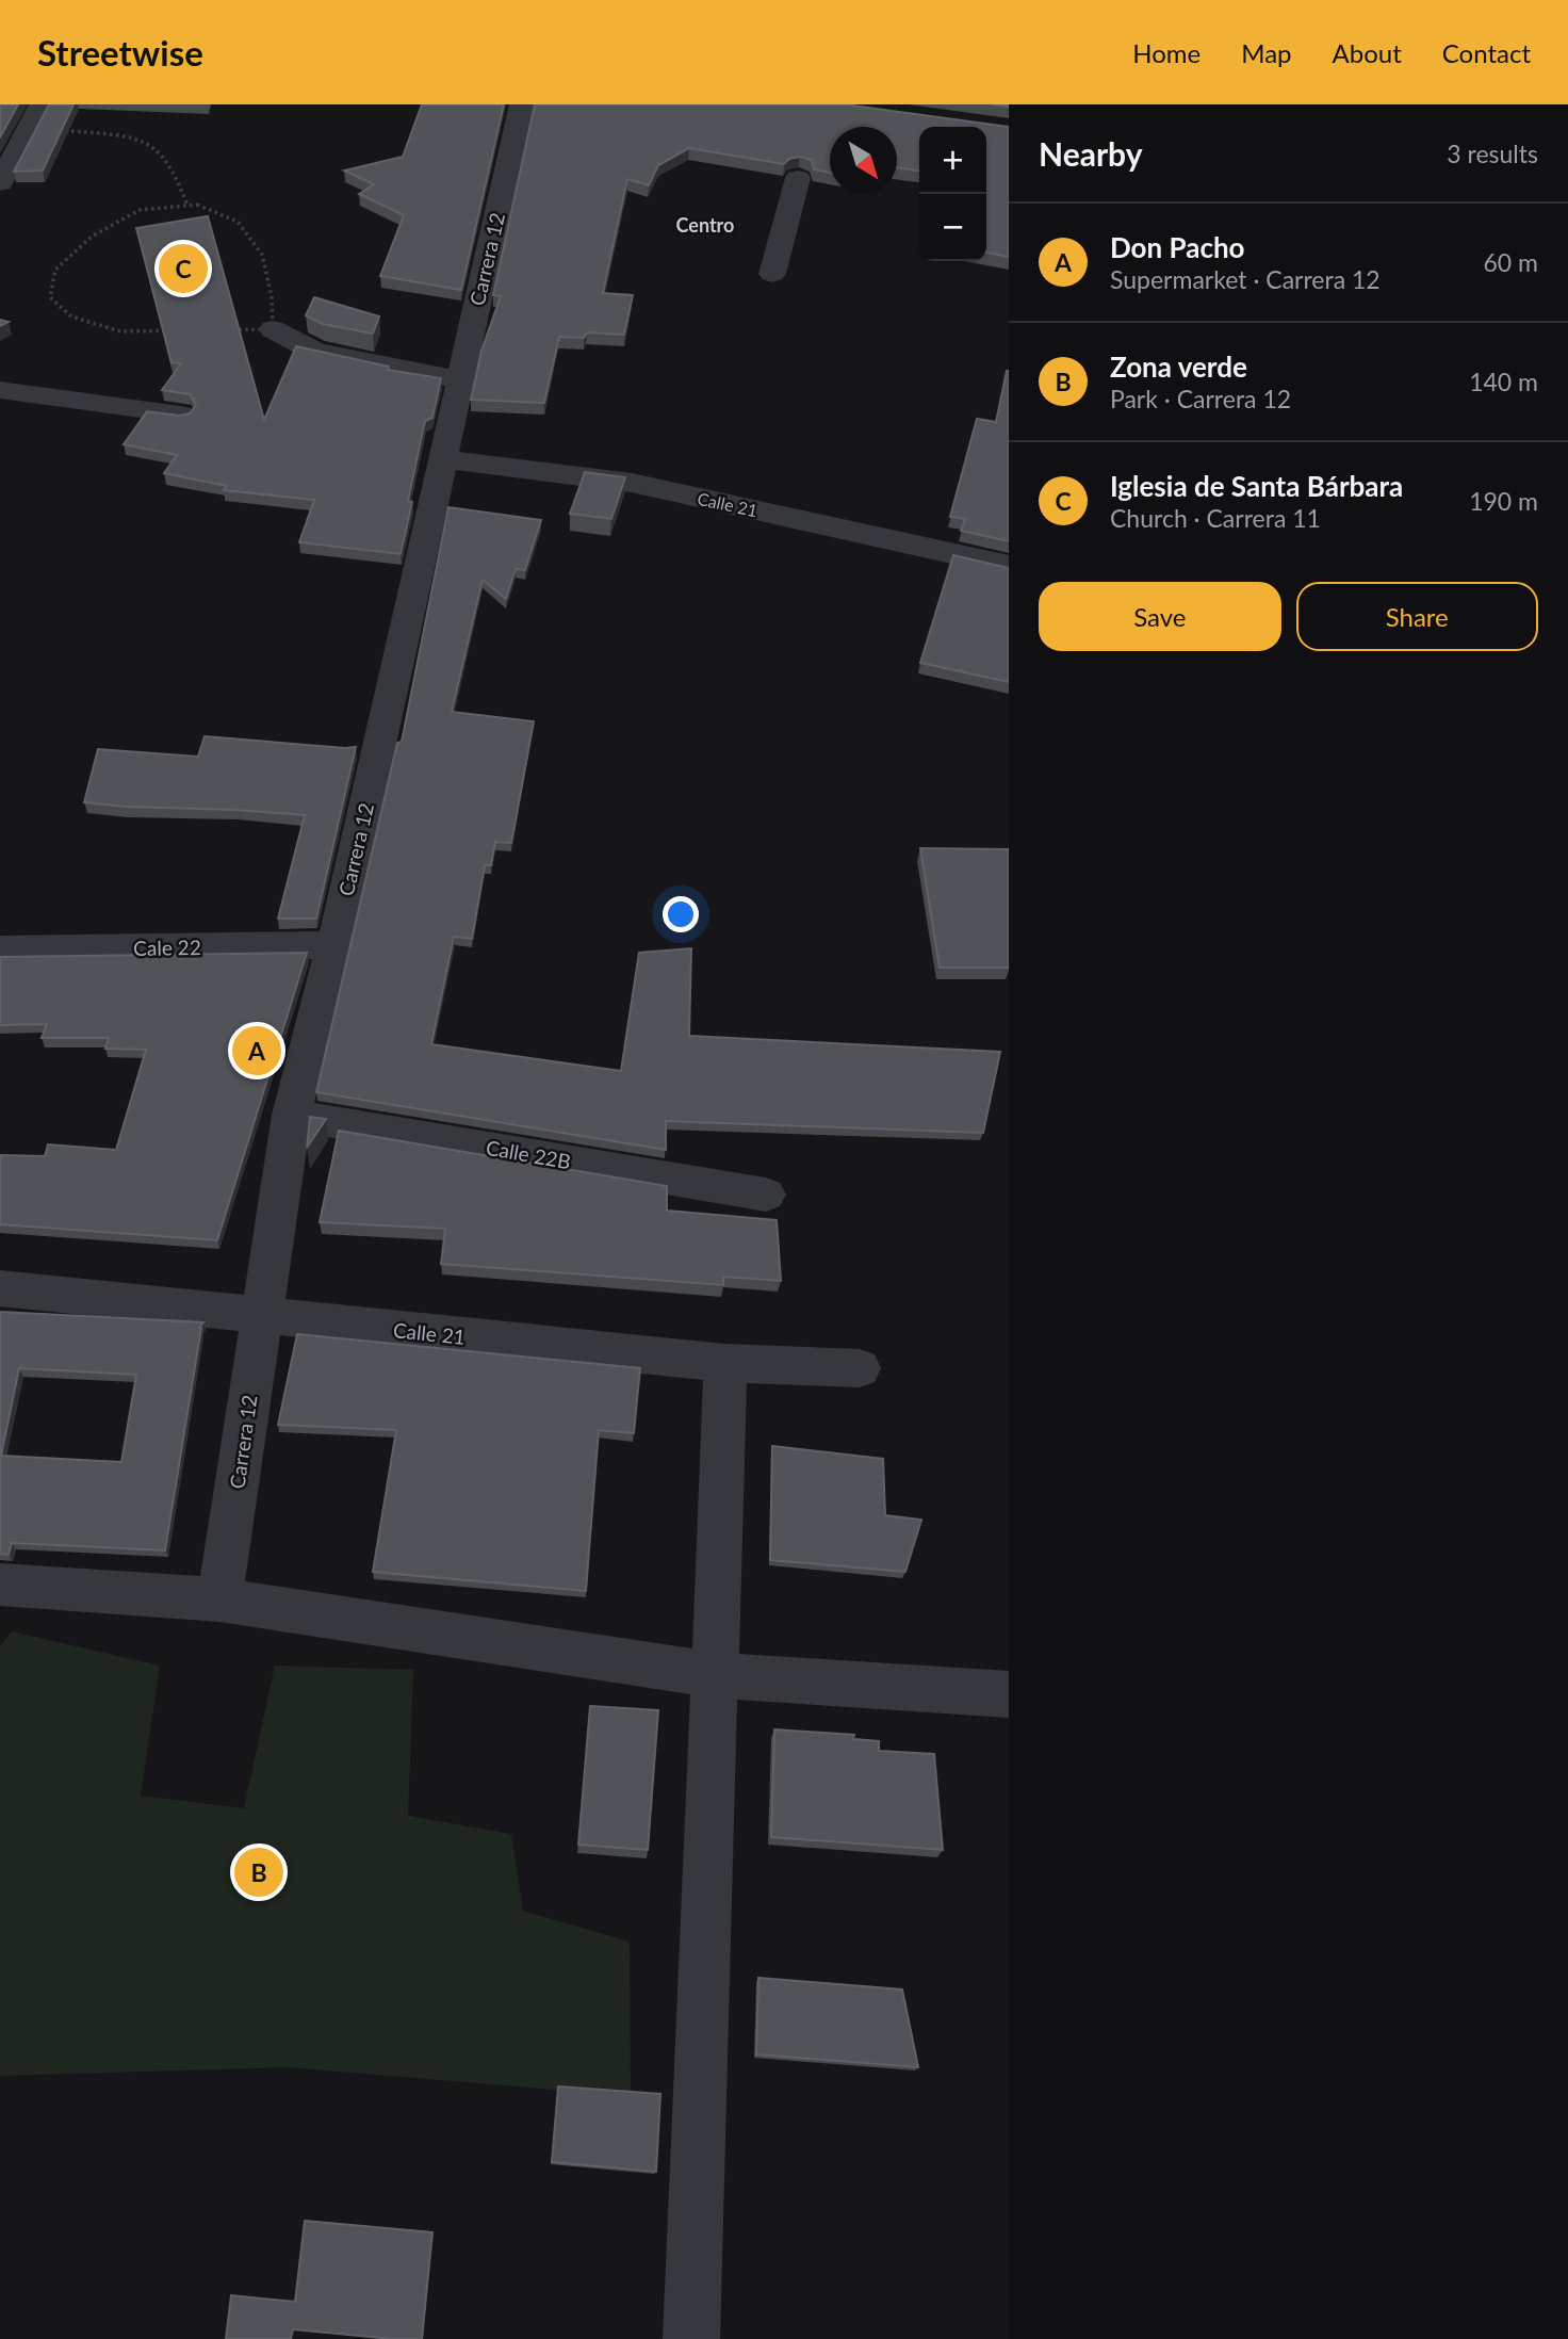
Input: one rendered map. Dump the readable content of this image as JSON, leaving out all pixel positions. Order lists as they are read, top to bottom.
{
  "streets": {
    "street": [
      "Carrera 12",
      "Calle 21",
      "Cale 22",
      "Calle 22B"
    ]
  },
  "crossings": [
    ["Carrera 12", "Calle 21"],
    ["Carrera 12", "Cale 22"],
    ["Carrera 12", "Calle 22B"]
  ],
  "districts": ["Centro"],
  "north": "bottom right",
  "page": {
    "header": "Streetwise",
    "nav": [
      "Home",
      "Map",
      "About",
      "Contact"
    ],
    "heading": ["Nearby", "3 results"],
    "map_buttons": ["+", "−"],
    "list": [
      {
        "mark": "A",
        "name": "Don Pacho",
        "note": "Supermarket · Carrera 12",
        "value": "60 m"
      },
      {
        "mark": "B",
        "name": "Zona verde",
        "note": "Park · Carrera 12",
        "value": "140 m"
      },
      {
        "mark": "C",
        "name": "Iglesia de Santa Bárbara",
        "note": "Church · Carrera 11",
        "value": "190 m"
      }
    ],
    "pins": ["C", "A", "B"],
    "buttons": ["Save", "Share"]
  }
}
